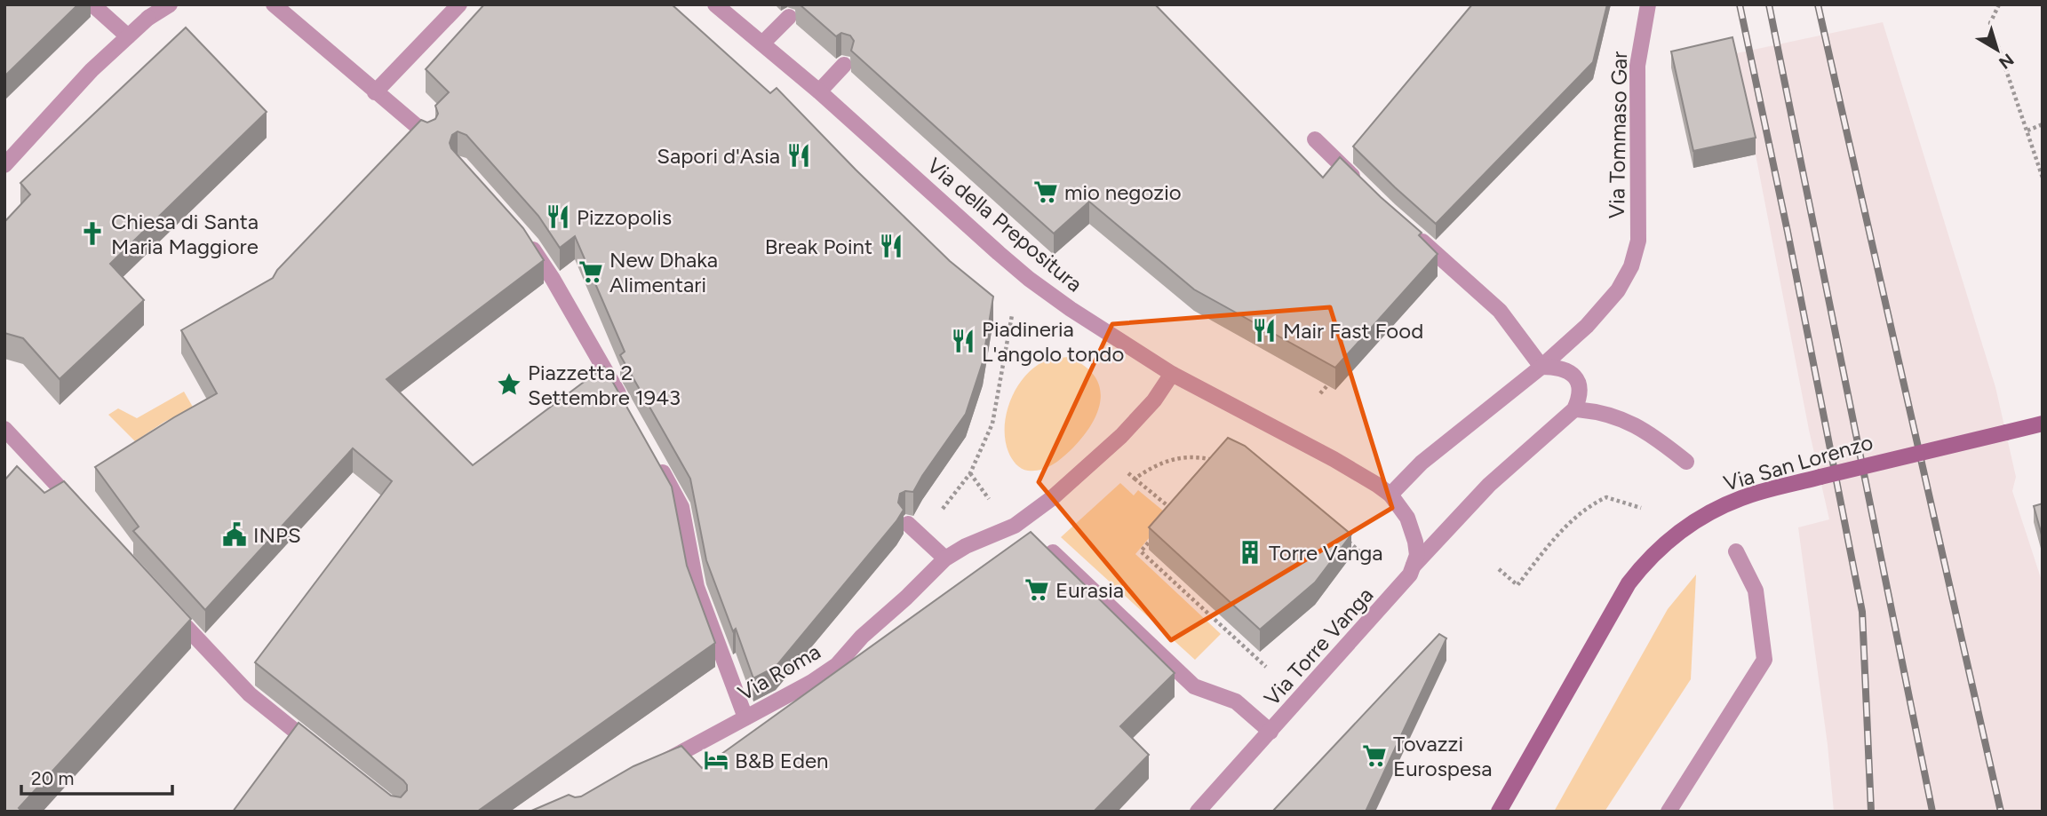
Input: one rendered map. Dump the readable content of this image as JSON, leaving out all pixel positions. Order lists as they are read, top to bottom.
{
  "streets": {
    "main road": ["Via San Lorenzo"],
    "street": [
      "Via Tommaso Gar",
      "Via della Prepositura",
      "Via Torre Vanga",
      "Via Roma"
    ]
  },
  "crossings": [
    ["Via Tommaso Gar", "Via della Prepositura"],
    ["Via della Prepositura", "Via Roma"]
  ],
  "places": {
    "restaurant": [
      "Sapori d'Asia",
      "Pizzopolis",
      "Break Point",
      "Mair Fast Food",
      "Piadineria L'angolo tondo"
    ],
    "supermarket": [
      "mio negozio",
      "New Dhaka Alimentari",
      "Eurasia",
      "Tovazzi Eurospesa"
    ],
    "church": ["Chiesa di Santa Maria Maggiore"],
    "place": ["Piazzetta 2 Settembre 1943"],
    "public building": ["INPS"],
    "building": ["Torre Vanga"],
    "hotel": ["B&B Eden"]
  },
  "scale_bar": "20 m",
  "north": "bottom right"
}
